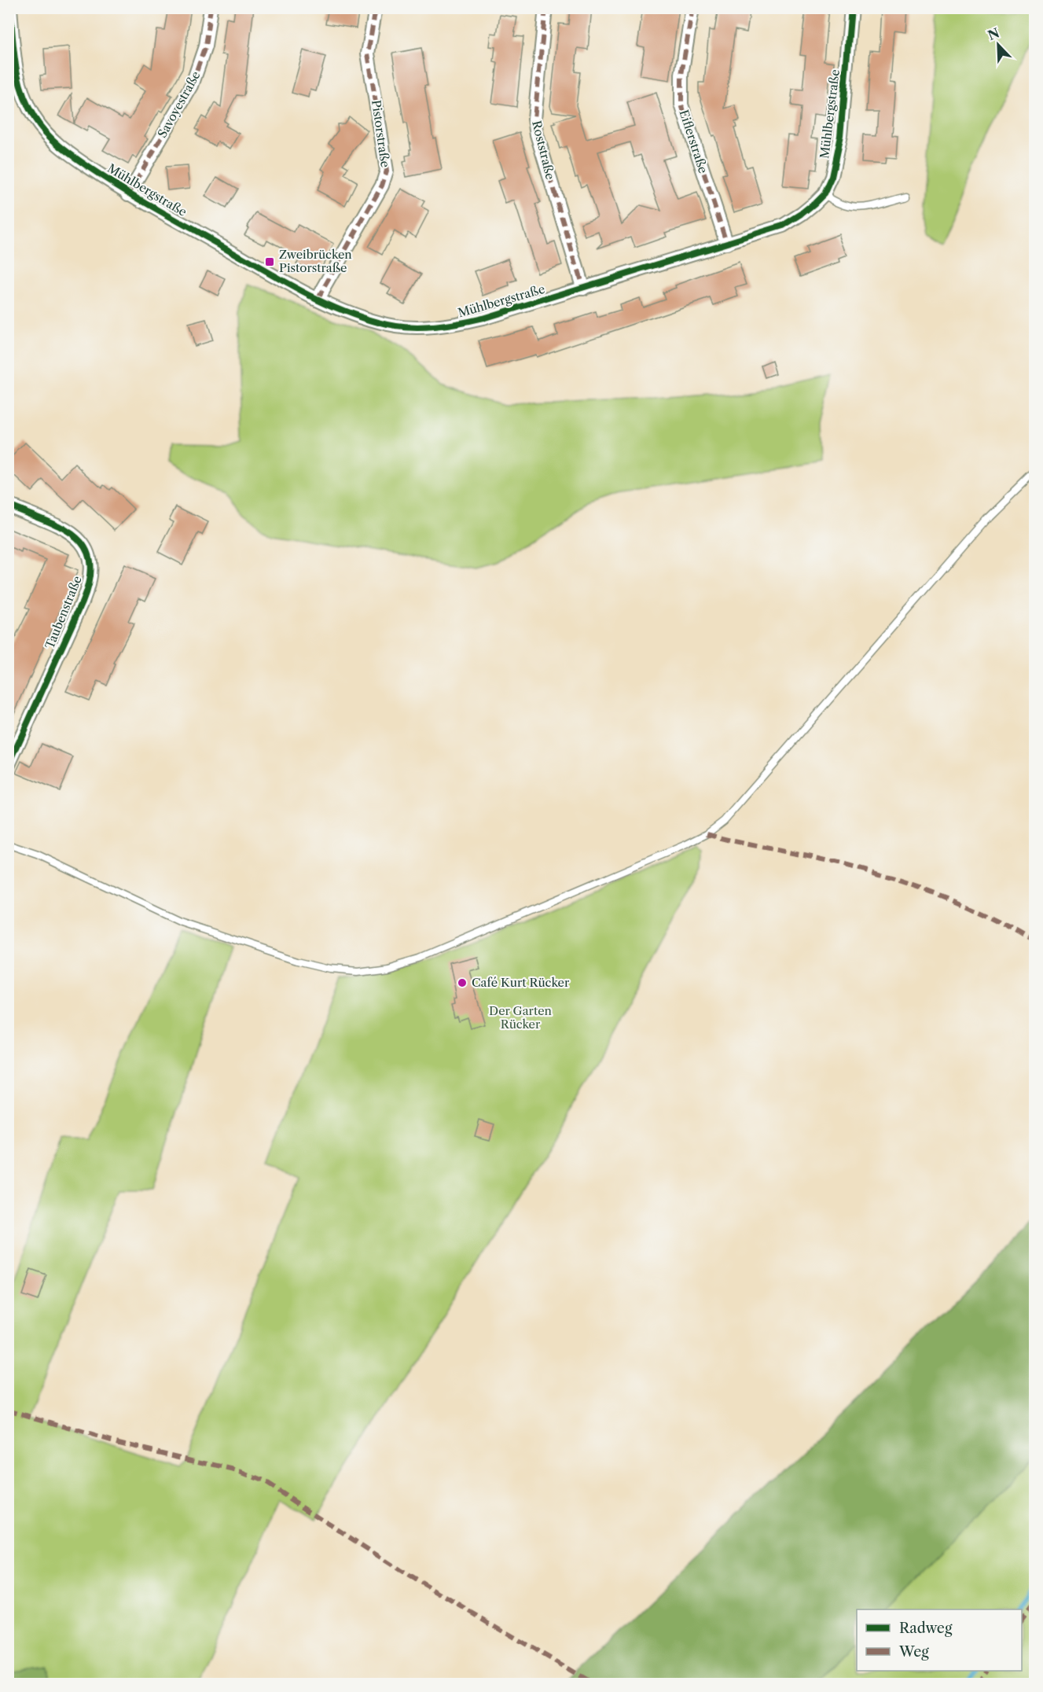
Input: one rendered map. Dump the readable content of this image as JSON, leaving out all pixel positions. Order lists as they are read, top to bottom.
{
  "streets": {
    "street": [
      "Savoyestraße",
      "Mühlbergstraße",
      "Pistorstraße",
      "Eiflerstraße",
      "Roststraße",
      "Taubenstraße"
    ]
  },
  "crossings": [
    ["Savoyestraße", "Mühlbergstraße"],
    ["Mühlbergstraße", "Pistorstraße"],
    ["Mühlbergstraße", "Eiflerstraße"],
    ["Mühlbergstraße", "Roststraße"]
  ],
  "parks": ["Der Garten Rücker"],
  "places": {
    "transit": ["Zweibrücken Pistorstraße"],
    "other": ["Café Kurt Rücker"]
  },
  "legend": ["Radweg", "Weg"],
  "north": "top left"
}
